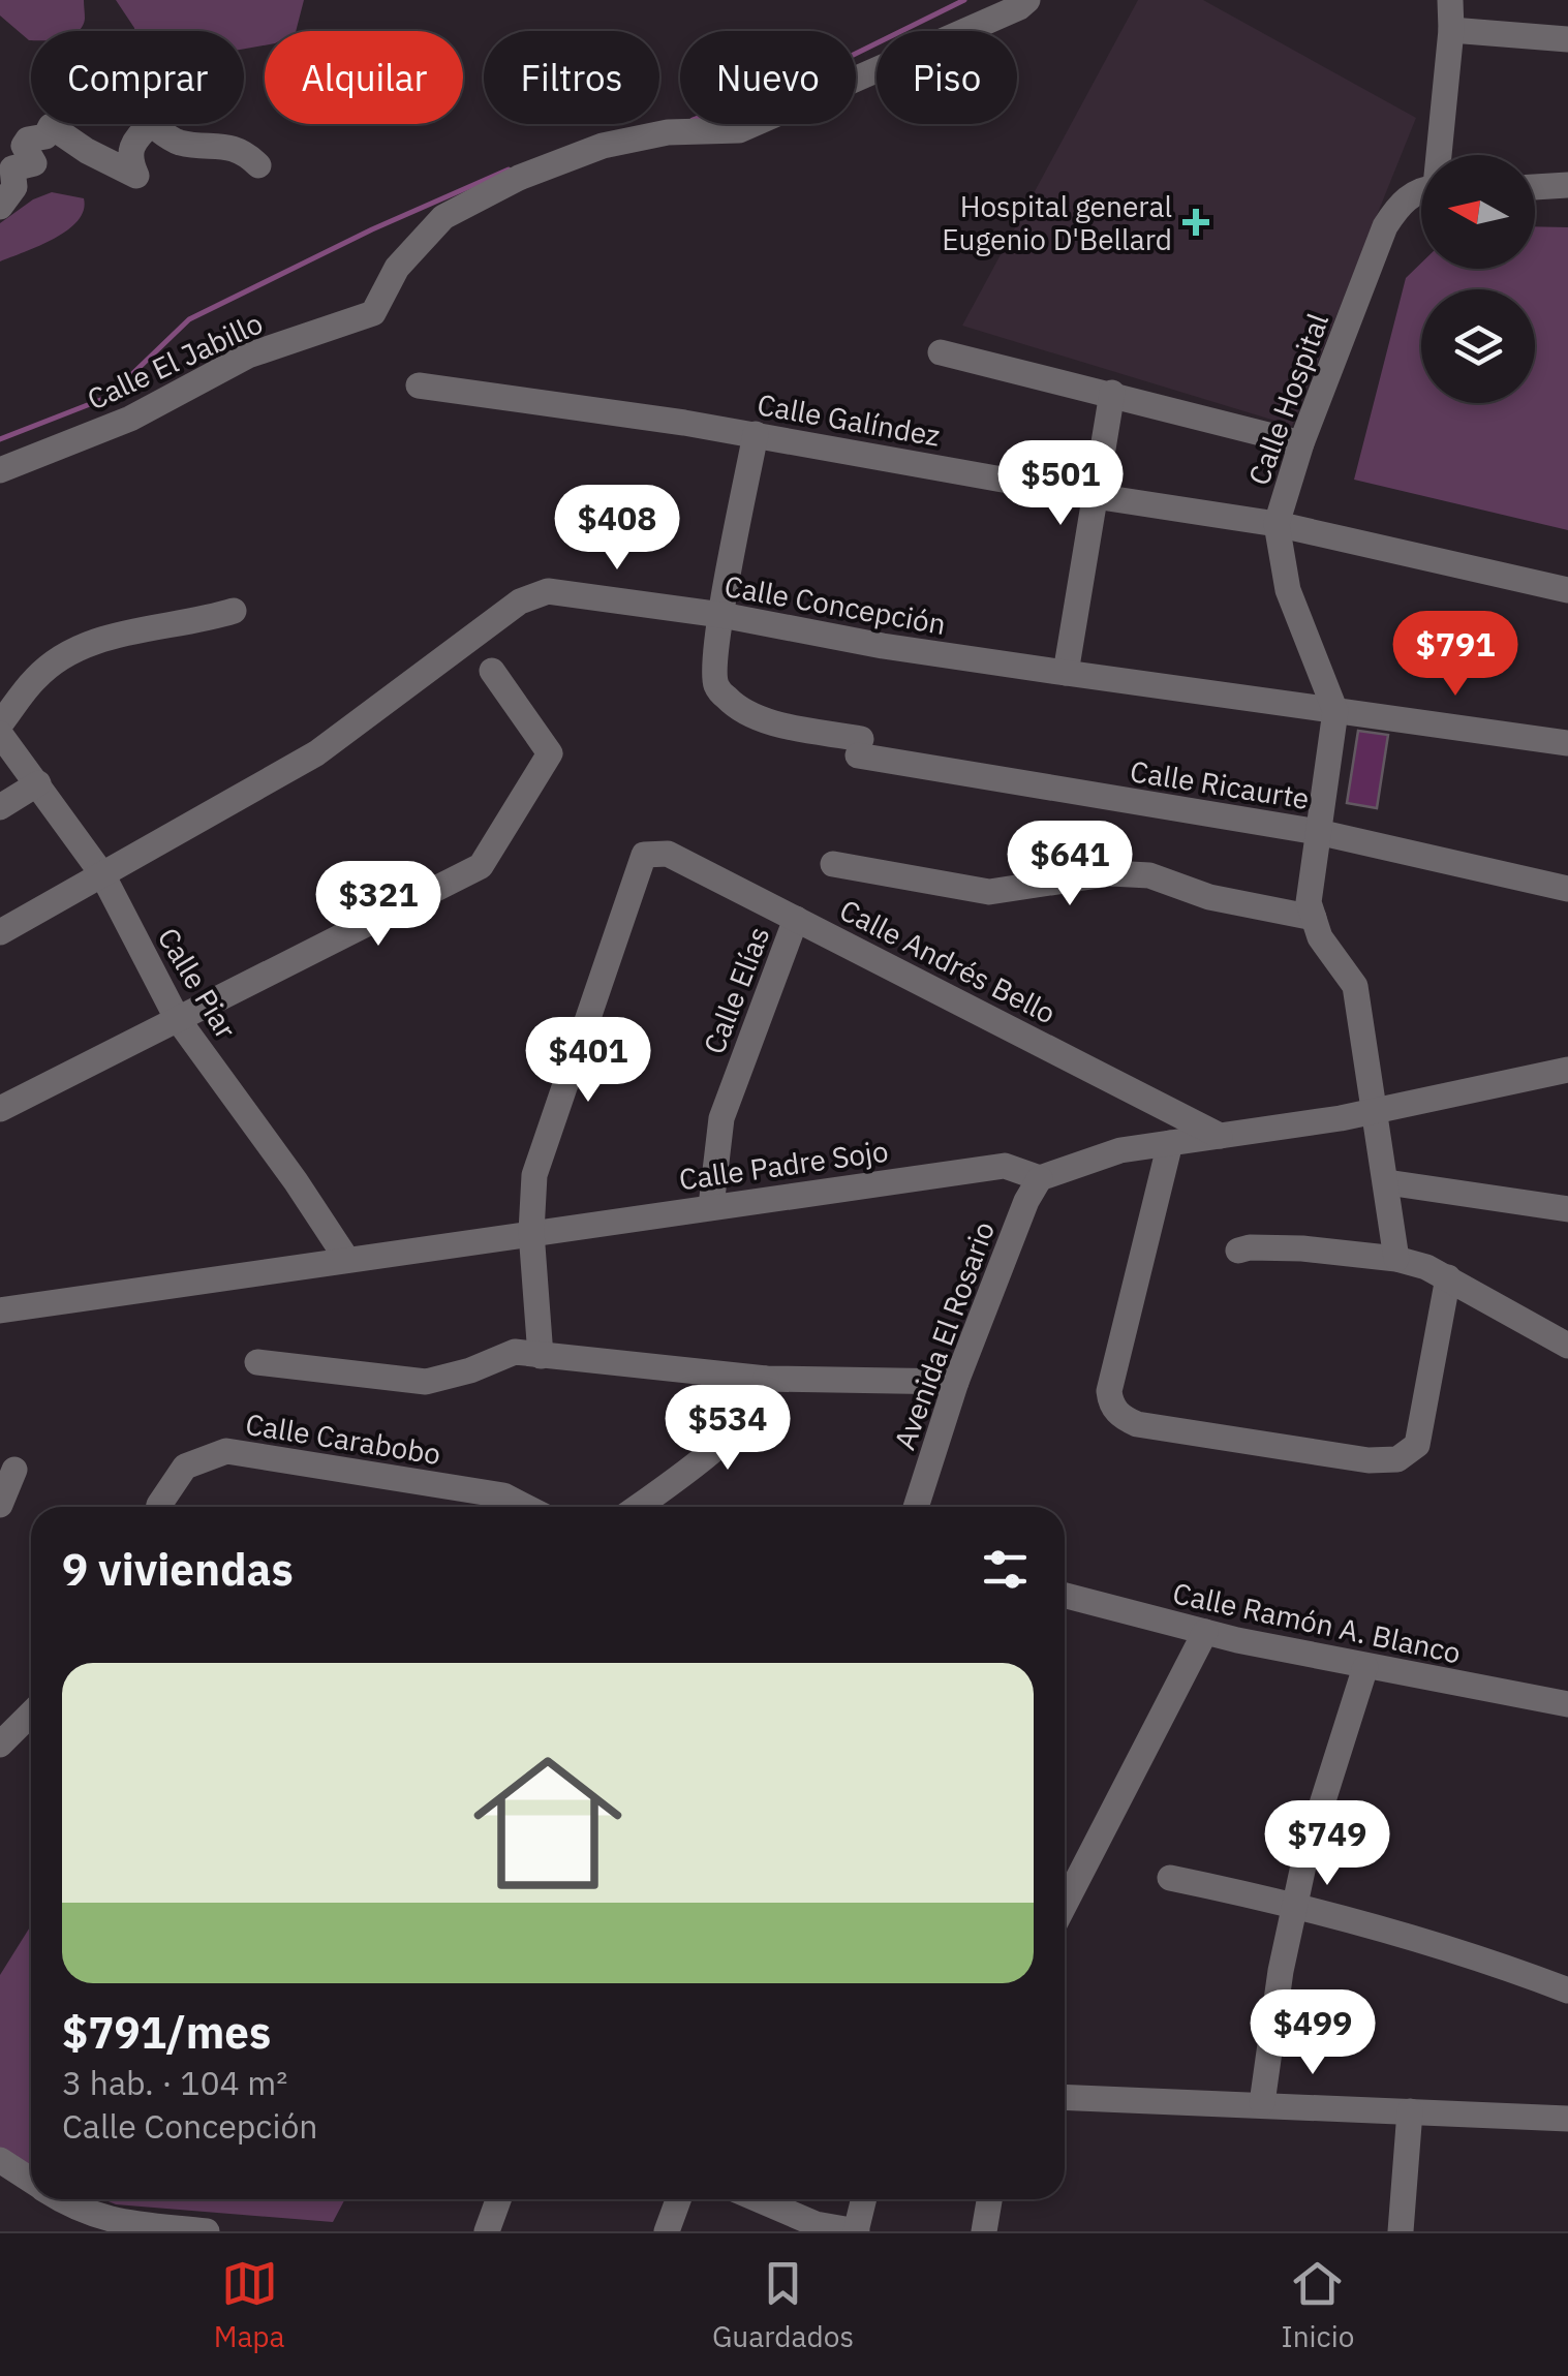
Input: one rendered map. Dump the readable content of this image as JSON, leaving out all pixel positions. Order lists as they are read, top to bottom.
{
  "streets": {
    "street": [
      "Calle El Jabillo",
      "Calle Hospital",
      "Calle Galíndez",
      "Calle Concepción",
      "Calle Ricaurte",
      "Calle Andrés Bello",
      "Calle Piar",
      "Calle Elías",
      "Calle Padre Sojo",
      "Avenida El Rosario",
      "Calle Carabobo",
      "Calle Ramón A. Blanco"
    ]
  },
  "crossings": [
    ["Calle Hospital", "Calle Galíndez"],
    ["Calle Hospital", "Calle Concepción"],
    ["Calle Hospital", "Calle Ricaurte"],
    ["Calle Galíndez", "Calle Ricaurte"],
    ["Calle Concepción", "Calle Ricaurte"],
    ["Calle Concepción", "Calle Piar"],
    ["Calle Andrés Bello", "Calle Elías"],
    ["Calle Andrés Bello", "Calle Padre Sojo"],
    ["Calle Piar", "Calle Padre Sojo"],
    ["Calle Elías", "Calle Padre Sojo"],
    ["Calle Padre Sojo", "Avenida El Rosario"]
  ],
  "places": {
    "health": ["Hospital general Eugenio D'Bellard"]
  },
  "north": "left",
  "page": {
    "chip": [
      "Comprar",
      "Alquilar",
      "Filtros",
      "Nuevo",
      "Piso"
    ],
    "price": [
      "$501",
      "$408",
      "$791",
      "$641",
      "$321",
      "$401",
      "$534",
      "$749",
      "$499"
    ],
    "heading": "9 viviendas",
    "list": [
      {
        "name": "$791/mes",
        "note": "3 hab. · 104 m² · Calle Concepción"
      }
    ],
    "tabs": ["Mapa", "Guardados", "Inicio"]
  }
}
